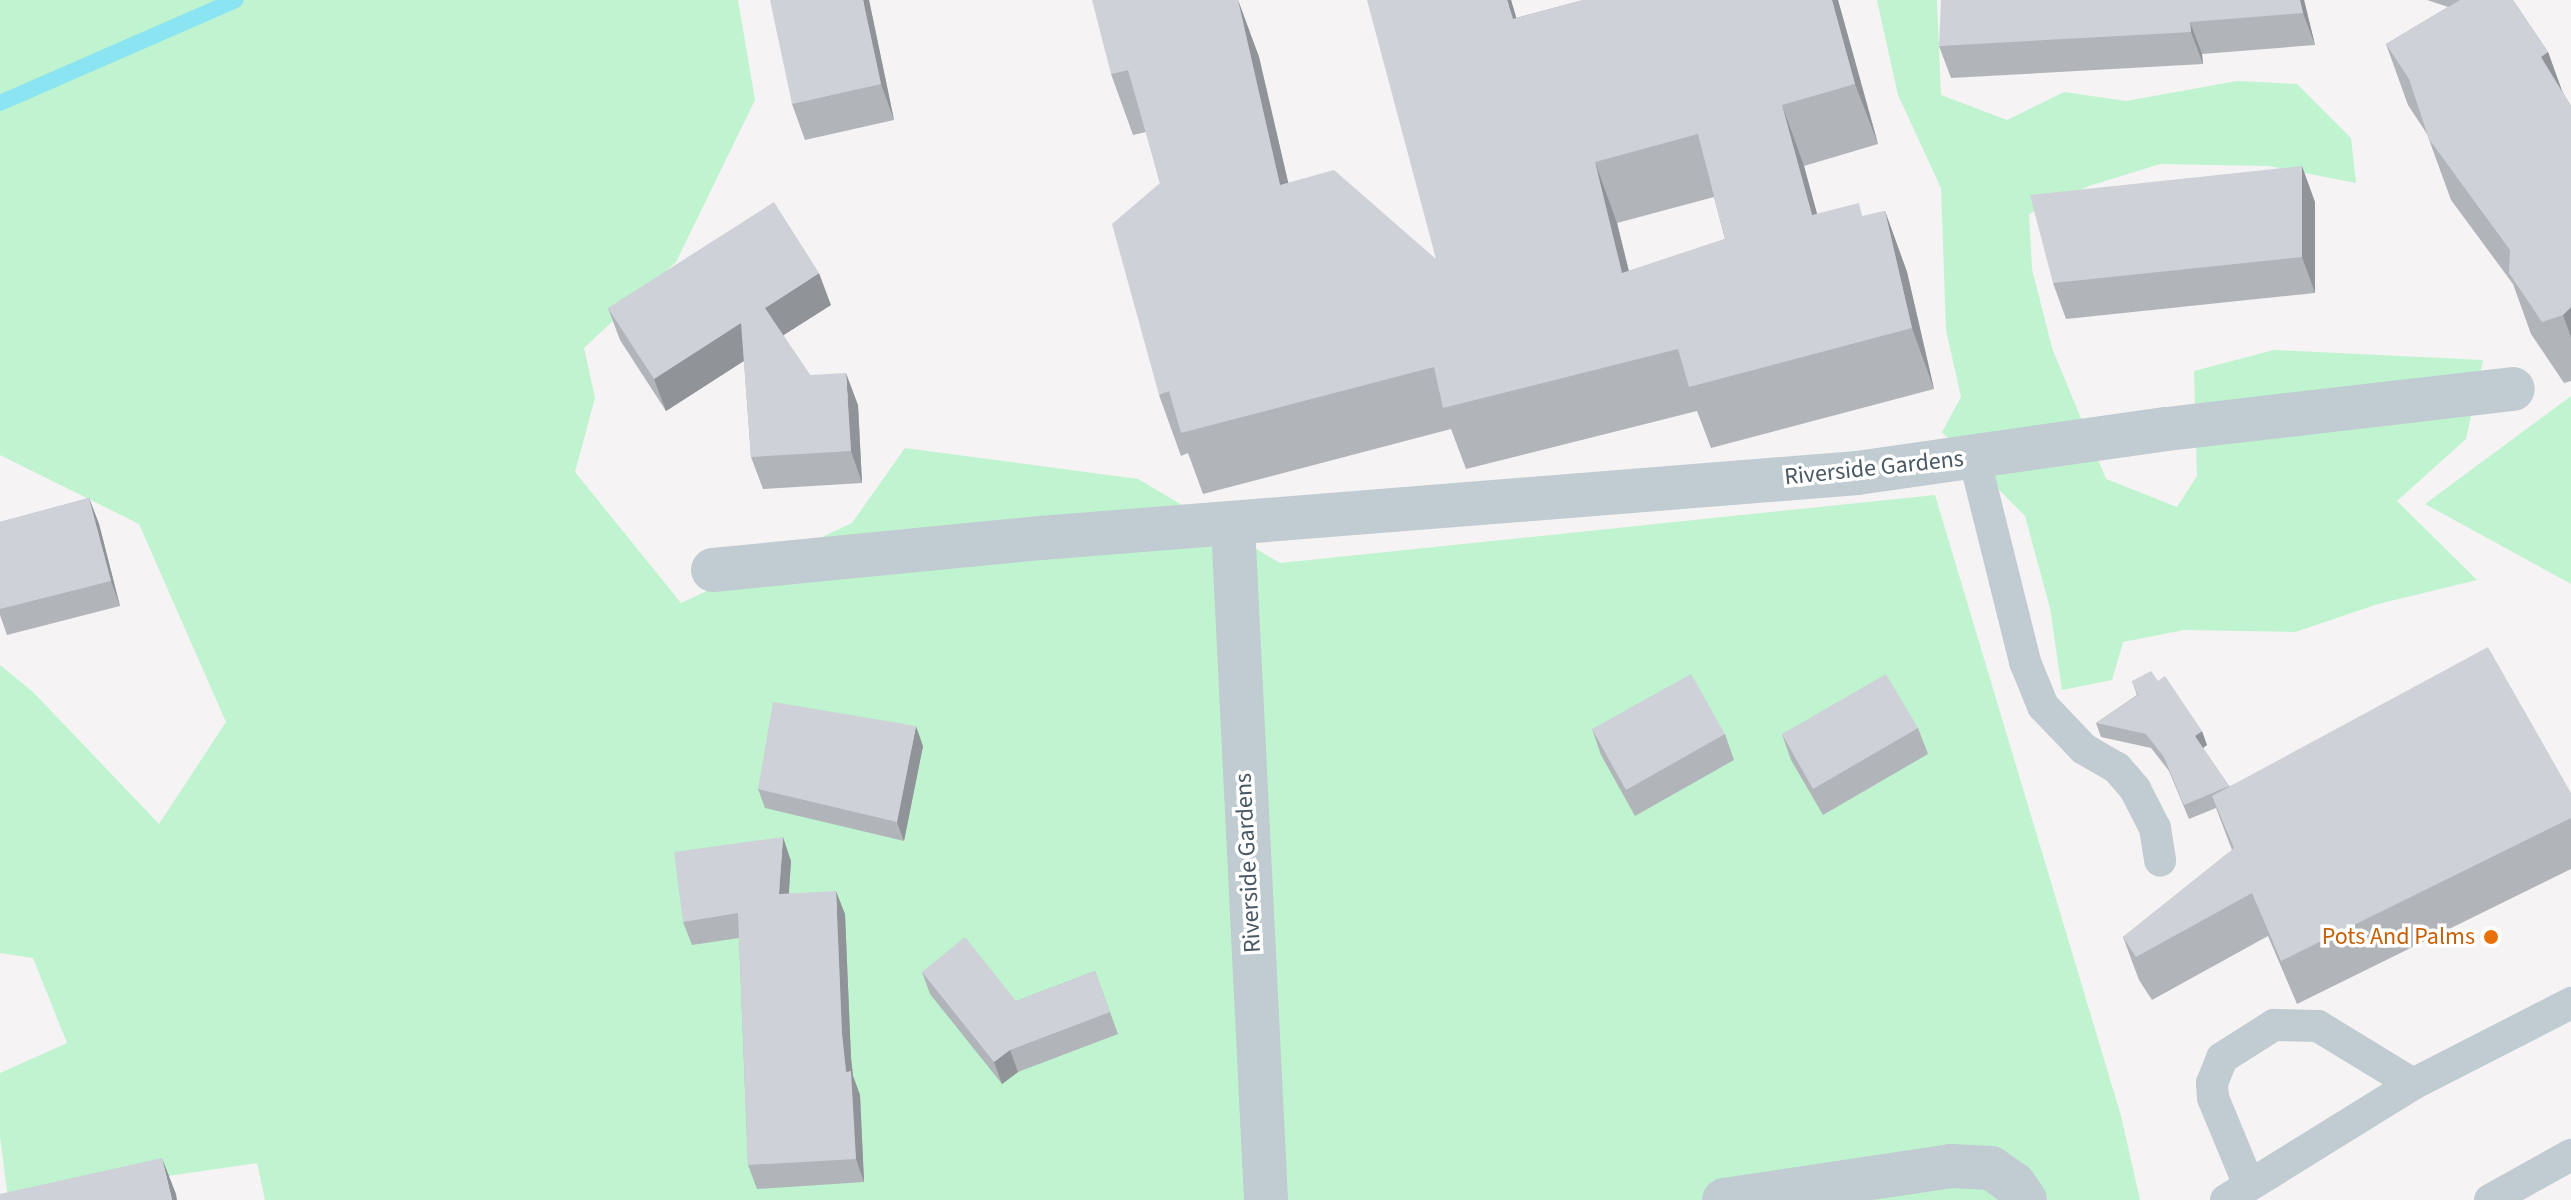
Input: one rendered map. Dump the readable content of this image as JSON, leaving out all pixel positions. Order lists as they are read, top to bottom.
{
  "streets": {
    "street": ["Riverside Gardens"]
  },
  "places": ["Pots And Palms"]
}
